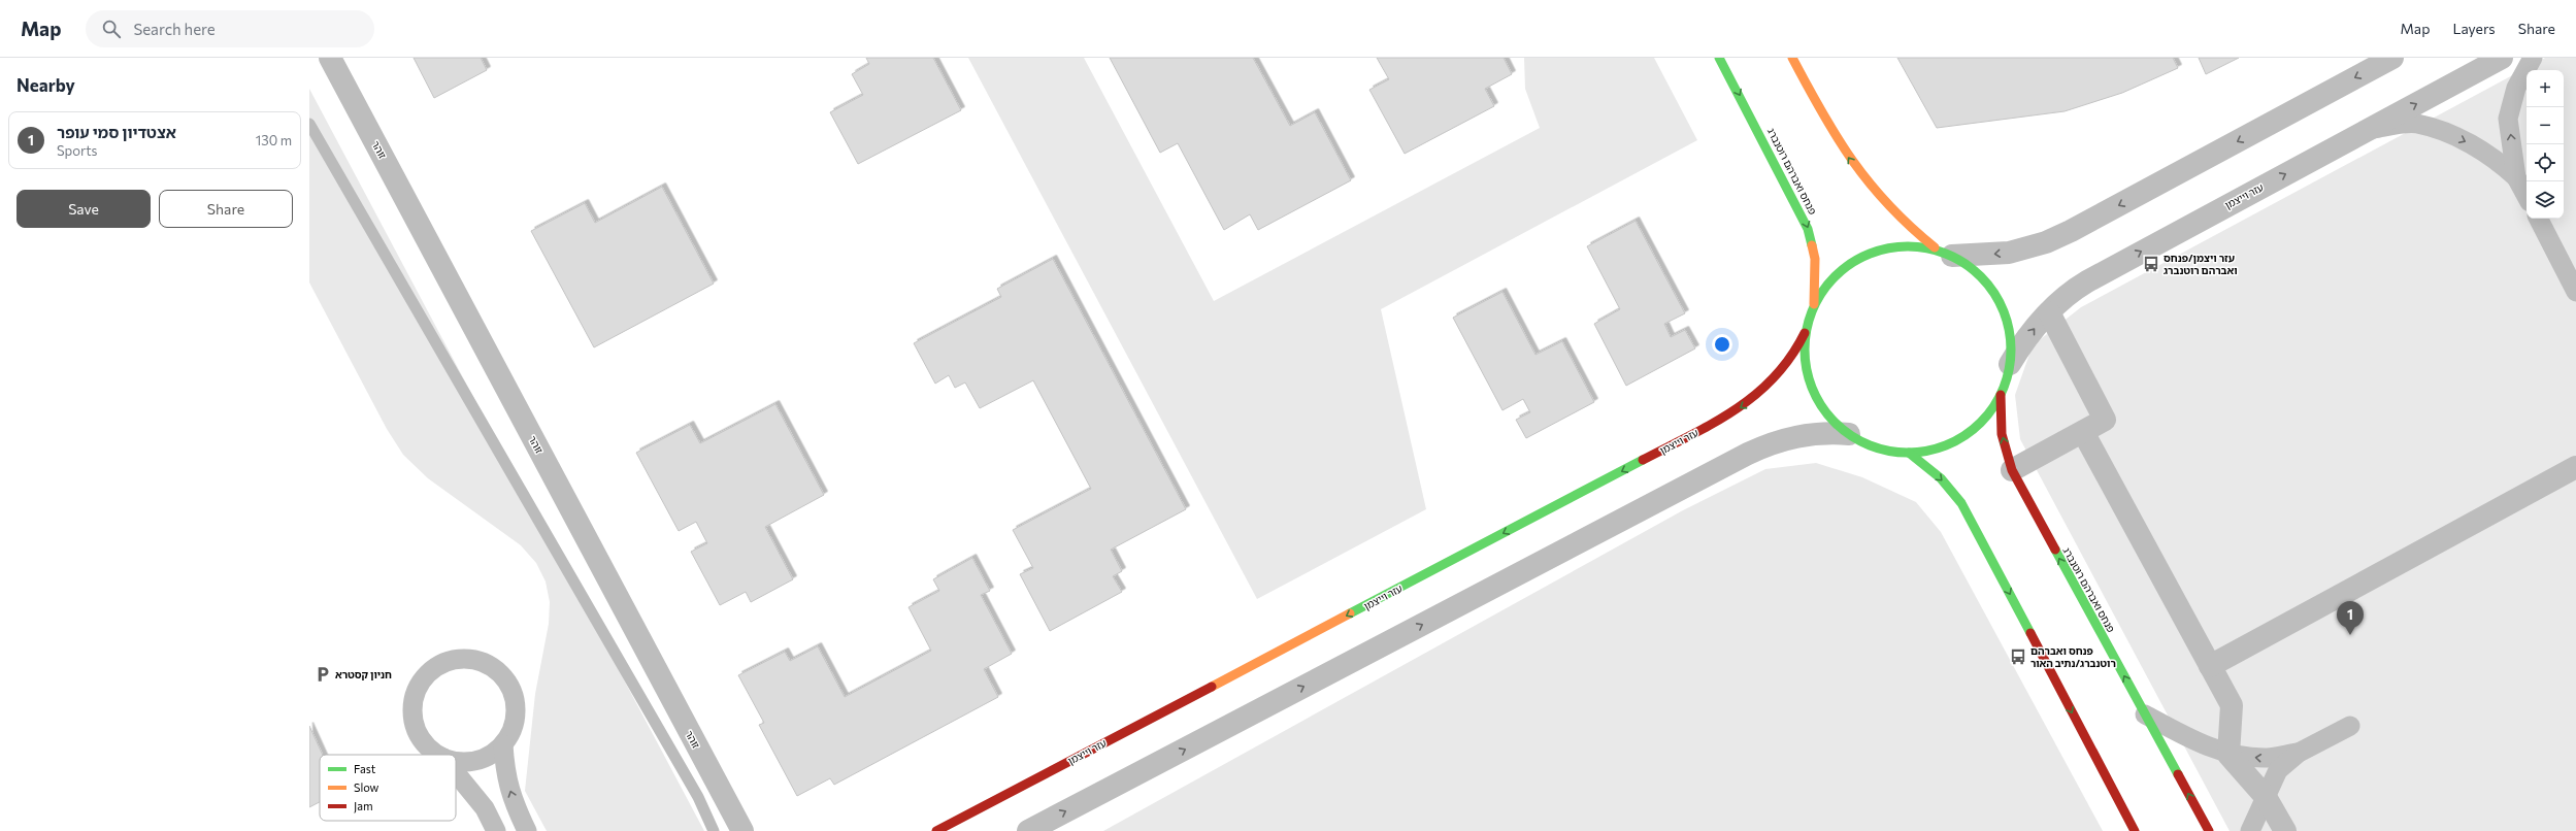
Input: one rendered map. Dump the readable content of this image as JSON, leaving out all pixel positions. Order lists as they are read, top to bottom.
{
  "streets": {
    "main road": ["פנחס ואברהם רוטנברג", "עזר וייצמן"],
    "street": ["זוהר"]
  },
  "places": {
    "bus stop": ["עזר ויצמן/פנחס ואברהם רוטנברג", "פנחס ואברהם רוטנברג/נתיב האור"],
    "parking": ["חניון קסטרא"]
  },
  "legend": ["Fast", "Slow", "Jam"],
  "page": {
    "header": "Map",
    "search": "Search here",
    "nav": ["Map", "Layers", "Share"],
    "heading": "Nearby",
    "map_buttons": ["+", "−"],
    "list": [
      {
        "mark": "1",
        "name": "אצטדיון סמי עופר",
        "note": "Sports",
        "value": "130 m"
      }
    ],
    "buttons": ["Save", "Share"],
    "pins": "1"
  }
}
